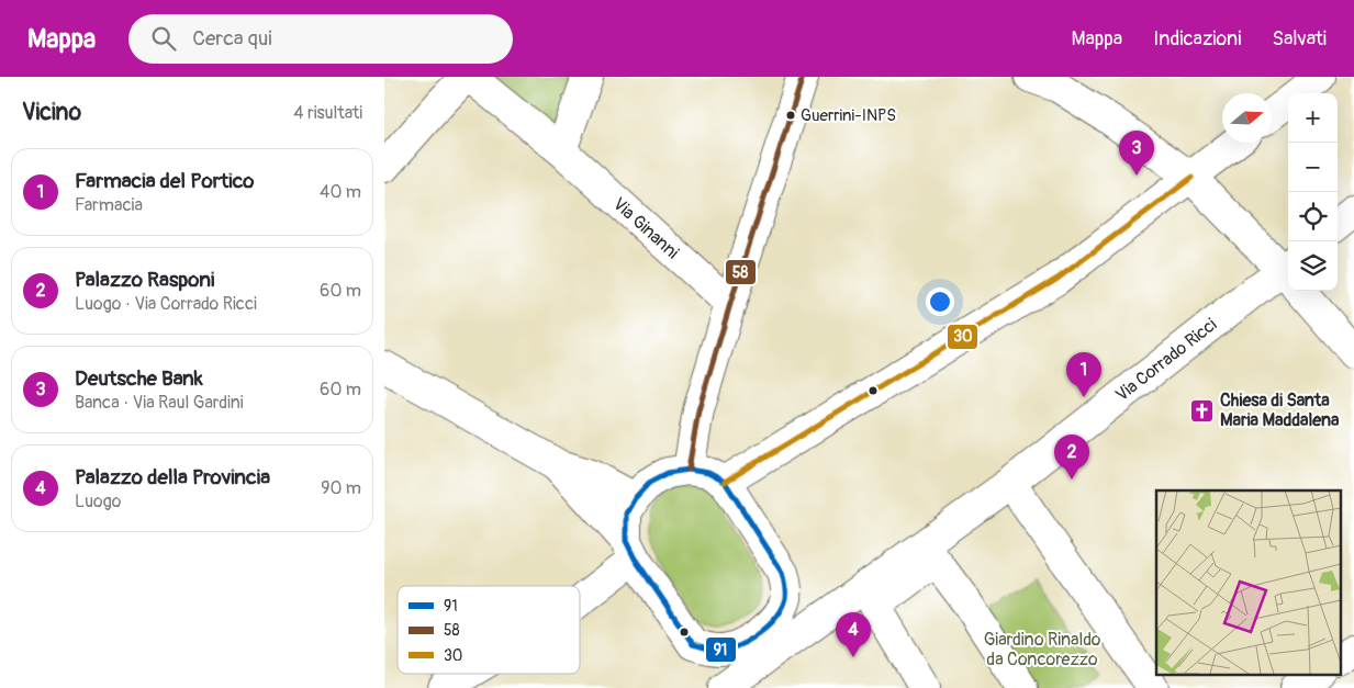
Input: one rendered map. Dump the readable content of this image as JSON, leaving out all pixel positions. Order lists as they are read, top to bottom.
{
  "streets": {
    "street": ["Via Ginanni", "Via Corrado Ricci"]
  },
  "parks": ["Giardino Rinaldo da Concorezzo"],
  "places": {
    "other": ["Guerrini-INPS"],
    "church": ["Chiesa di Santa Maria Maddalena"]
  },
  "lines": ["transit line 58", "transit line 30", "transit line 91"],
  "legend": ["91", "58", "30"],
  "north": "right",
  "page": {
    "header": "Mappa",
    "search": "Cerca qui",
    "nav": ["Mappa", "Indicazioni", "Salvati"],
    "heading": ["Vicino", "4 risultati"],
    "map_buttons": ["+", "−"],
    "pins": [
      "3",
      "1",
      "2",
      "4"
    ],
    "list": [
      {
        "mark": "1",
        "name": "Farmacia del Portico",
        "note": "Farmacia",
        "value": "40 m"
      },
      {
        "mark": "2",
        "name": "Palazzo Rasponi",
        "note": "Luogo · Via Corrado Ricci",
        "value": "60 m"
      },
      {
        "mark": "3",
        "name": "Deutsche Bank",
        "note": "Banca · Via Raul Gardini",
        "value": "60 m"
      },
      {
        "mark": "4",
        "name": "Palazzo della Provincia",
        "note": "Luogo",
        "value": "90 m"
      }
    ]
  }
}
